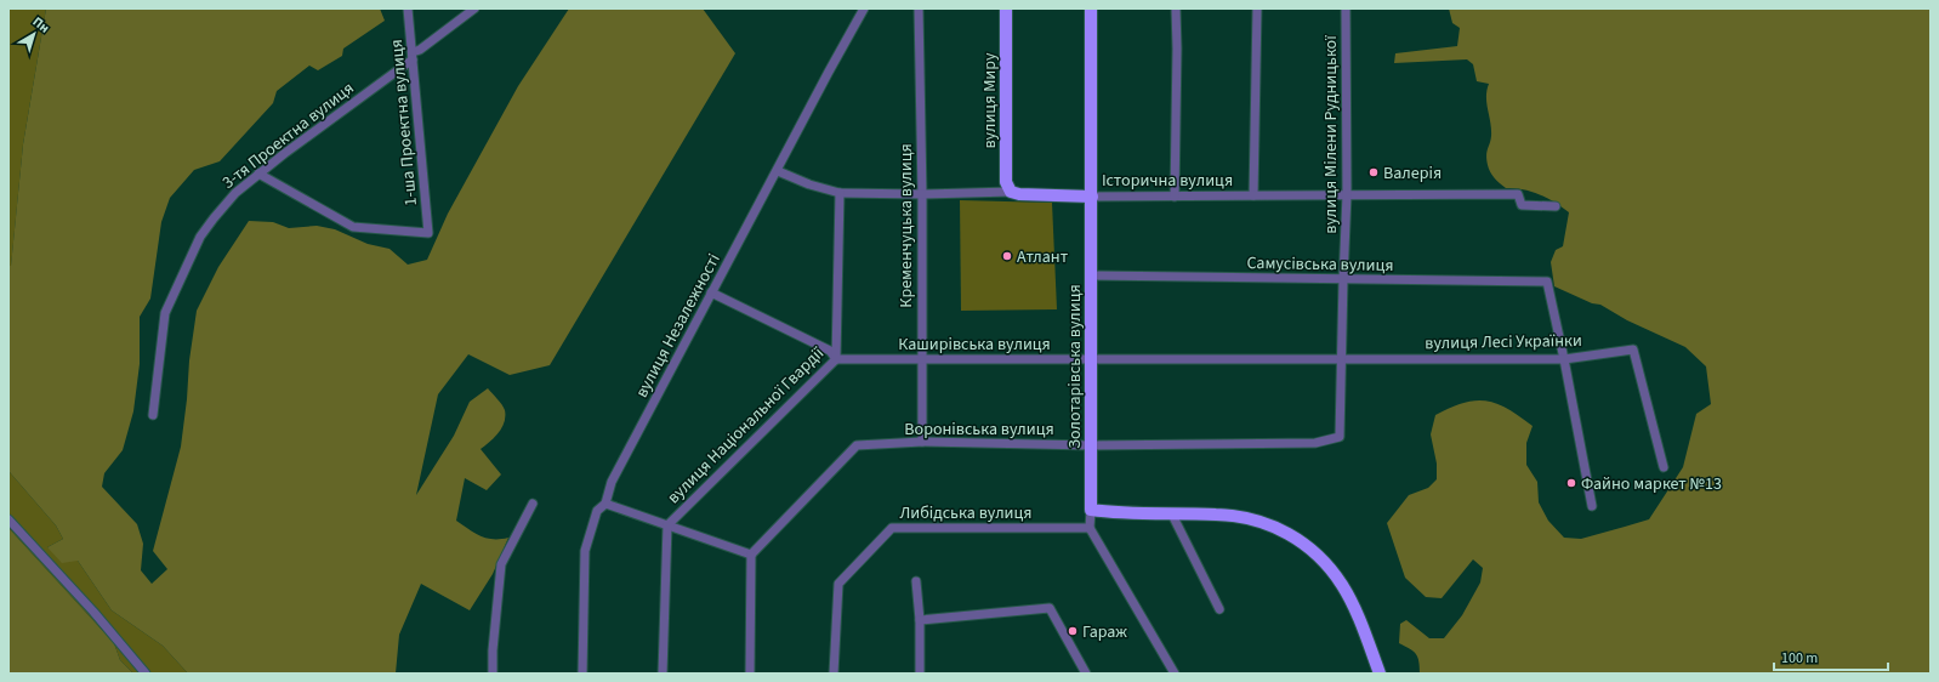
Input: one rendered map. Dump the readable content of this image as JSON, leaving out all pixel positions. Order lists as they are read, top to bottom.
{
  "streets": {
    "main road": ["вулиця Миру", "Історична вулиця", "Золотарівська вулиця"],
    "street": [
      "1-ша Проектна вулиця",
      "3-тя Проектна вулиця",
      "вулиця Мілени Рудницької",
      "Кременчуцька вулиця",
      "Самусівська вулиця",
      "вулиця Незалежності",
      "вулиця Лесі Українки",
      "Каширівська вулиця",
      "вулиця Національної Гвардії",
      "Воронівська вулиця",
      "Либідська вулиця"
    ]
  },
  "crossings": [
    ["вулиця Миру", "Історична вулиця"],
    ["1-ша Проектна вулиця", "3-тя Проектна вулиця"],
    ["вулиця Мілени Рудницької", "Історична вулиця"],
    ["вулиця Мілени Рудницької", "Самусівська вулиця"],
    ["вулиця Мілени Рудницької", "вулиця Лесі Українки"],
    ["вулиця Мілени Рудницької", "Каширівська вулиця"],
    ["вулиця Мілени Рудницької", "Воронівська вулиця"],
    ["Історична вулиця", "Кременчуцька вулиця"],
    ["Історична вулиця", "вулиця Незалежності"],
    ["Історична вулиця", "Золотарівська вулиця"],
    ["Історична вулиця", "вулиця Національної Гвардії"],
    ["Кременчуцька вулиця", "Каширівська вулиця"],
    ["Кременчуцька вулиця", "Воронівська вулиця"],
    ["Самусівська вулиця", "вулиця Лесі Українки"],
    ["Самусівська вулиця", "Золотарівська вулиця"],
    ["вулиця Лесі Українки", "Каширівська вулиця"],
    ["Каширівська вулиця", "Золотарівська вулиця"],
    ["Каширівська вулиця", "вулиця Національної Гвардії"],
    ["Золотарівська вулиця", "Воронівська вулиця"],
    ["Золотарівська вулиця", "Либідська вулиця"]
  ],
  "places": [
    "Валерія",
    "Атлант",
    "Файно маркет №13",
    "Гараж"
  ],
  "scale_bar": "100 m",
  "north": "top right"
}
